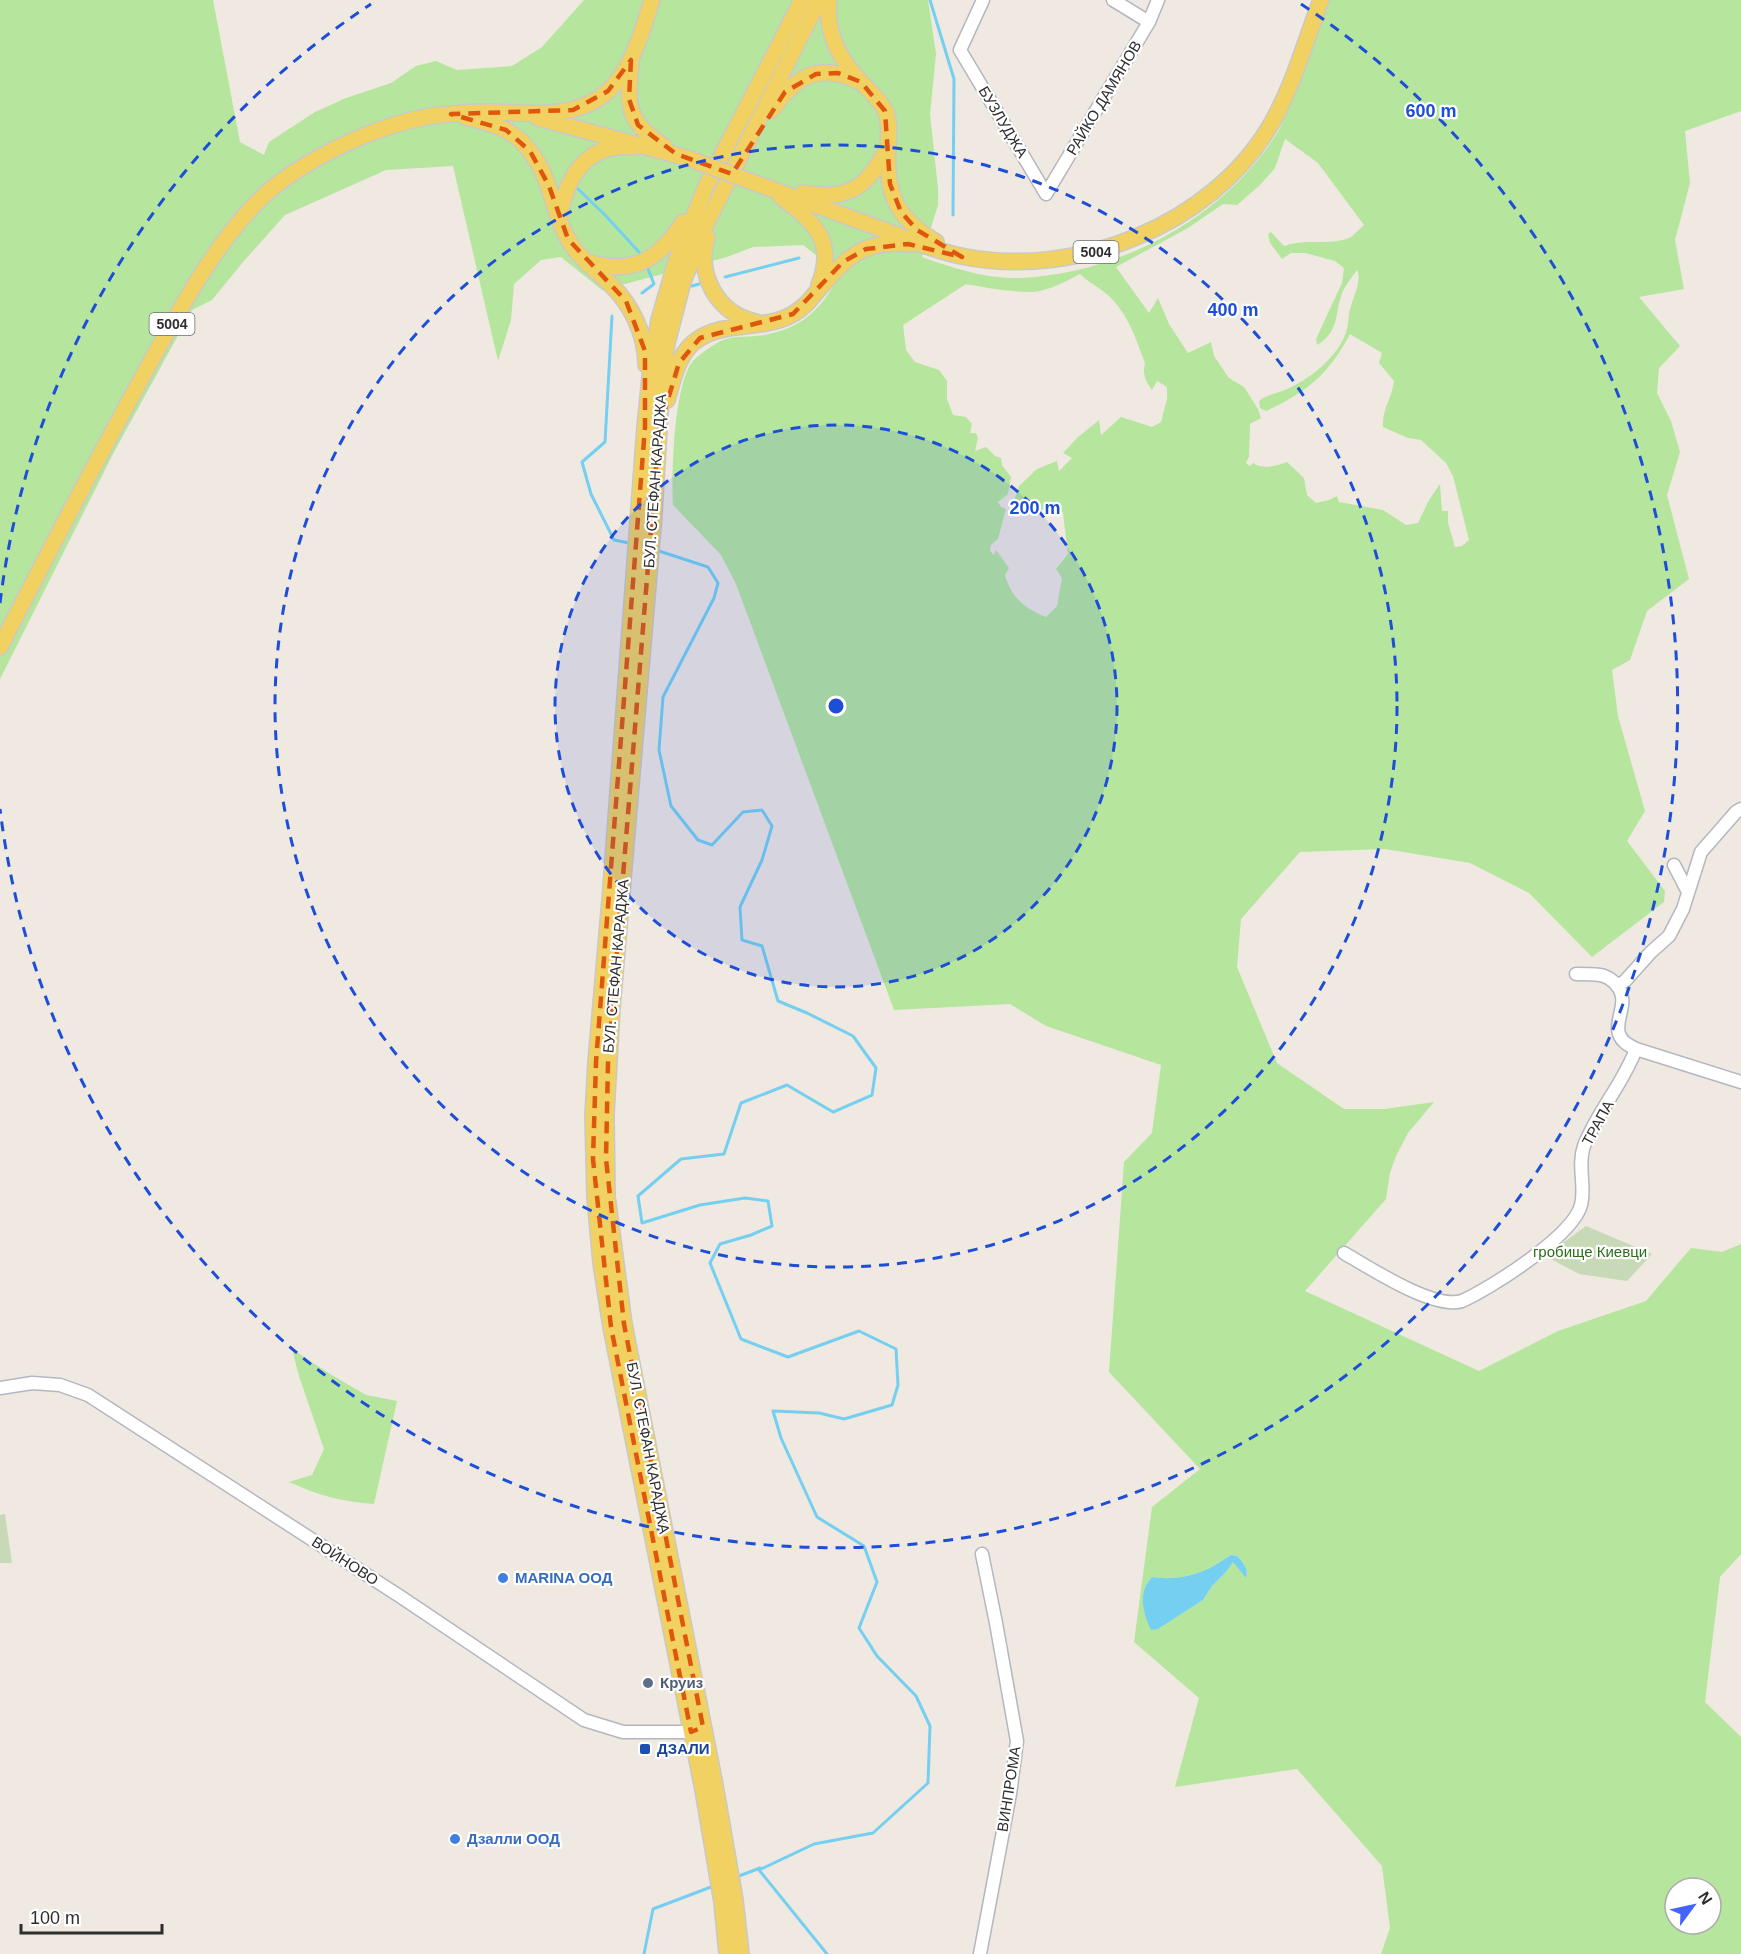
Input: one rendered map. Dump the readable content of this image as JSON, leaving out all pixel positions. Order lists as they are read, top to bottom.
{
  "streets": {
    "main road": ["5004", "БУЛ. СТЕФАН КАРАДЖА"],
    "street": [
      "РАЙКО ДАМЯНОВ",
      "БУЗЛУДЖА",
      "ТРАПА",
      "ВОЙНОВО",
      "ВИНПРОМА"
    ]
  },
  "crossings": [
    ["РАЙКО ДАМЯНОВ", "БУЗЛУДЖА"],
    ["БУЛ. СТЕФАН КАРАДЖА", "ВОЙНОВО"]
  ],
  "parks": ["гробище Киевци"],
  "places": {
    "other": ["MARINA ООД", "Круиз", "Дзалли ООД"],
    "transit": ["ДЗАЛИ"]
  },
  "scale_bar": "100 m",
  "north": "top right",
  "rings": ["600 m", "400 m", "200 m"]
}
